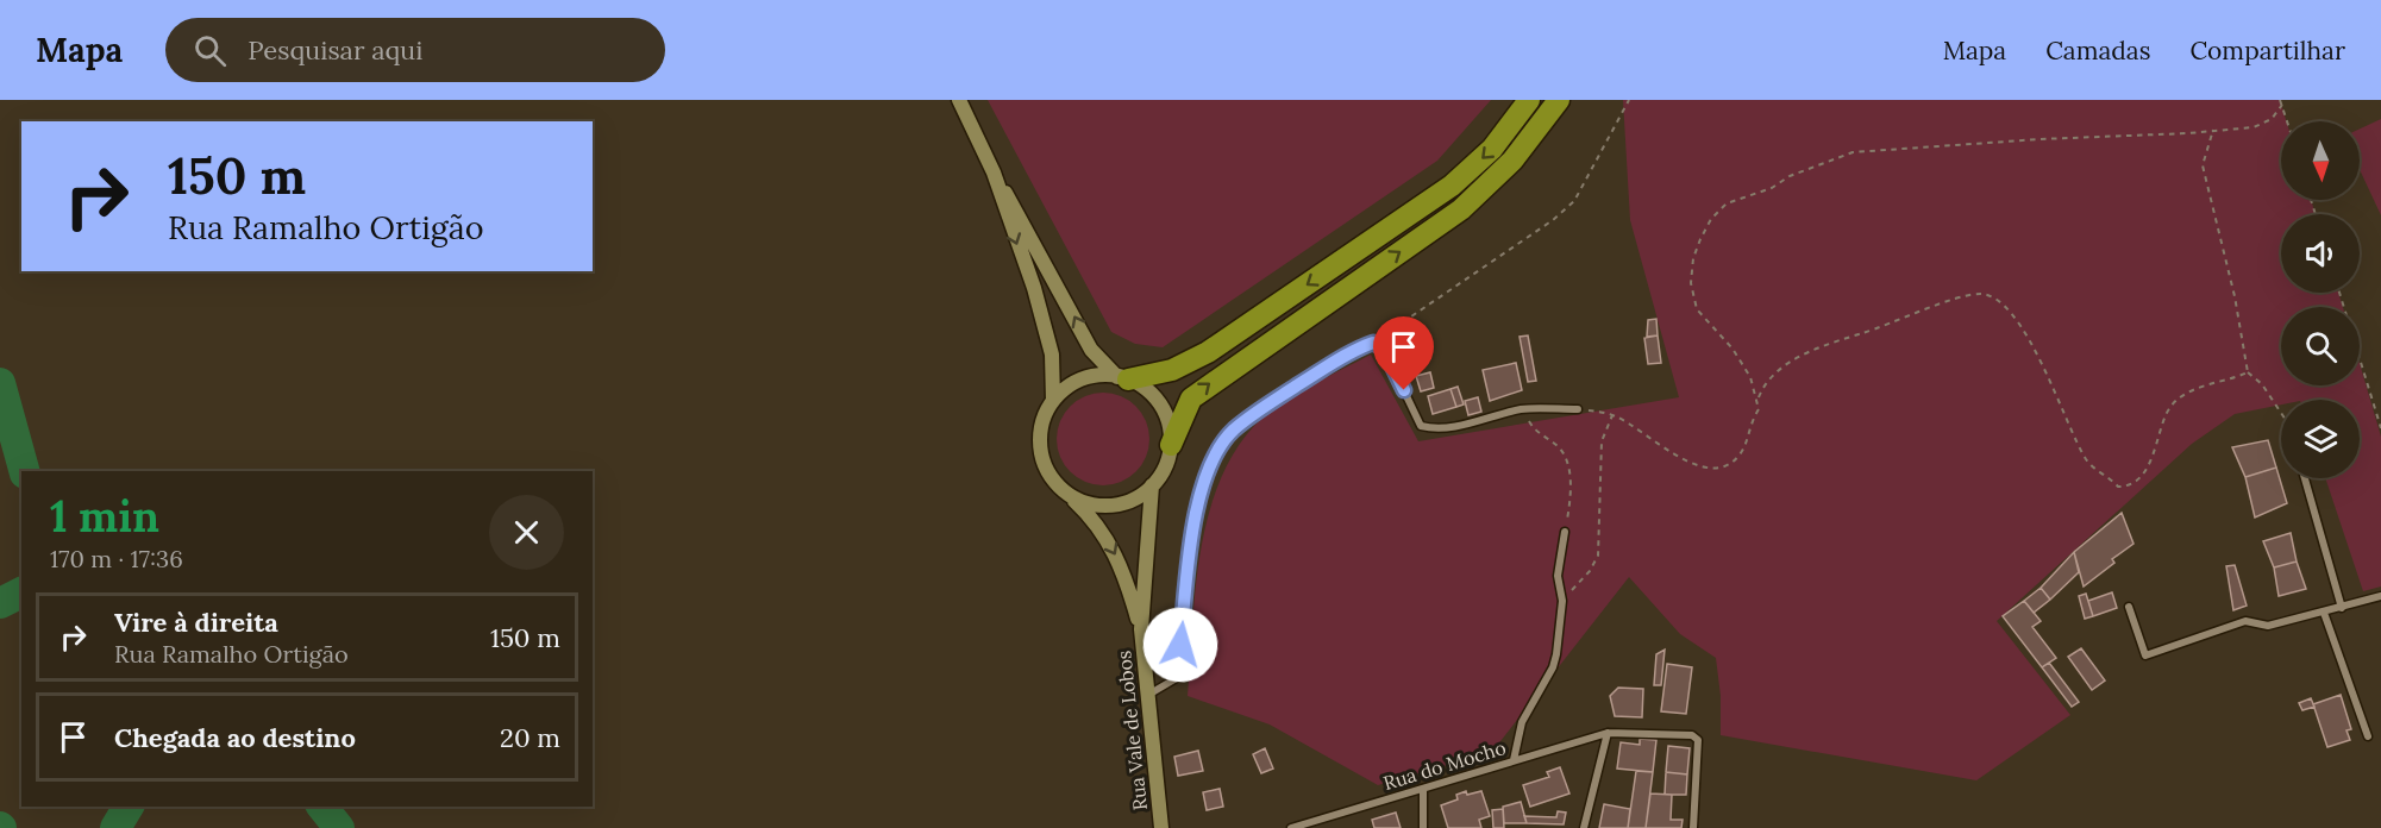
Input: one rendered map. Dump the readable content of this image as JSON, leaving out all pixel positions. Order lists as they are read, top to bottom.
{
  "streets": {
    "main road": ["Rua Vale de Lobos"],
    "street": ["Rua do Mocho"]
  },
  "north": "bottom",
  "page": {
    "header": "Mapa",
    "search": "Pesquisar aqui",
    "nav": ["Mapa", "Camadas", "Compartilhar"],
    "turn": ["150 m", "Rua Ramalho Ortigão"],
    "heading": ["1 min", "170 m · 17:36"],
    "list": [
      {
        "name": "Vire à direita",
        "note": "Rua Ramalho Ortigão",
        "value": "150 m"
      },
      {
        "name": "Chegada ao destino",
        "value": "20 m"
      }
    ]
  }
}
